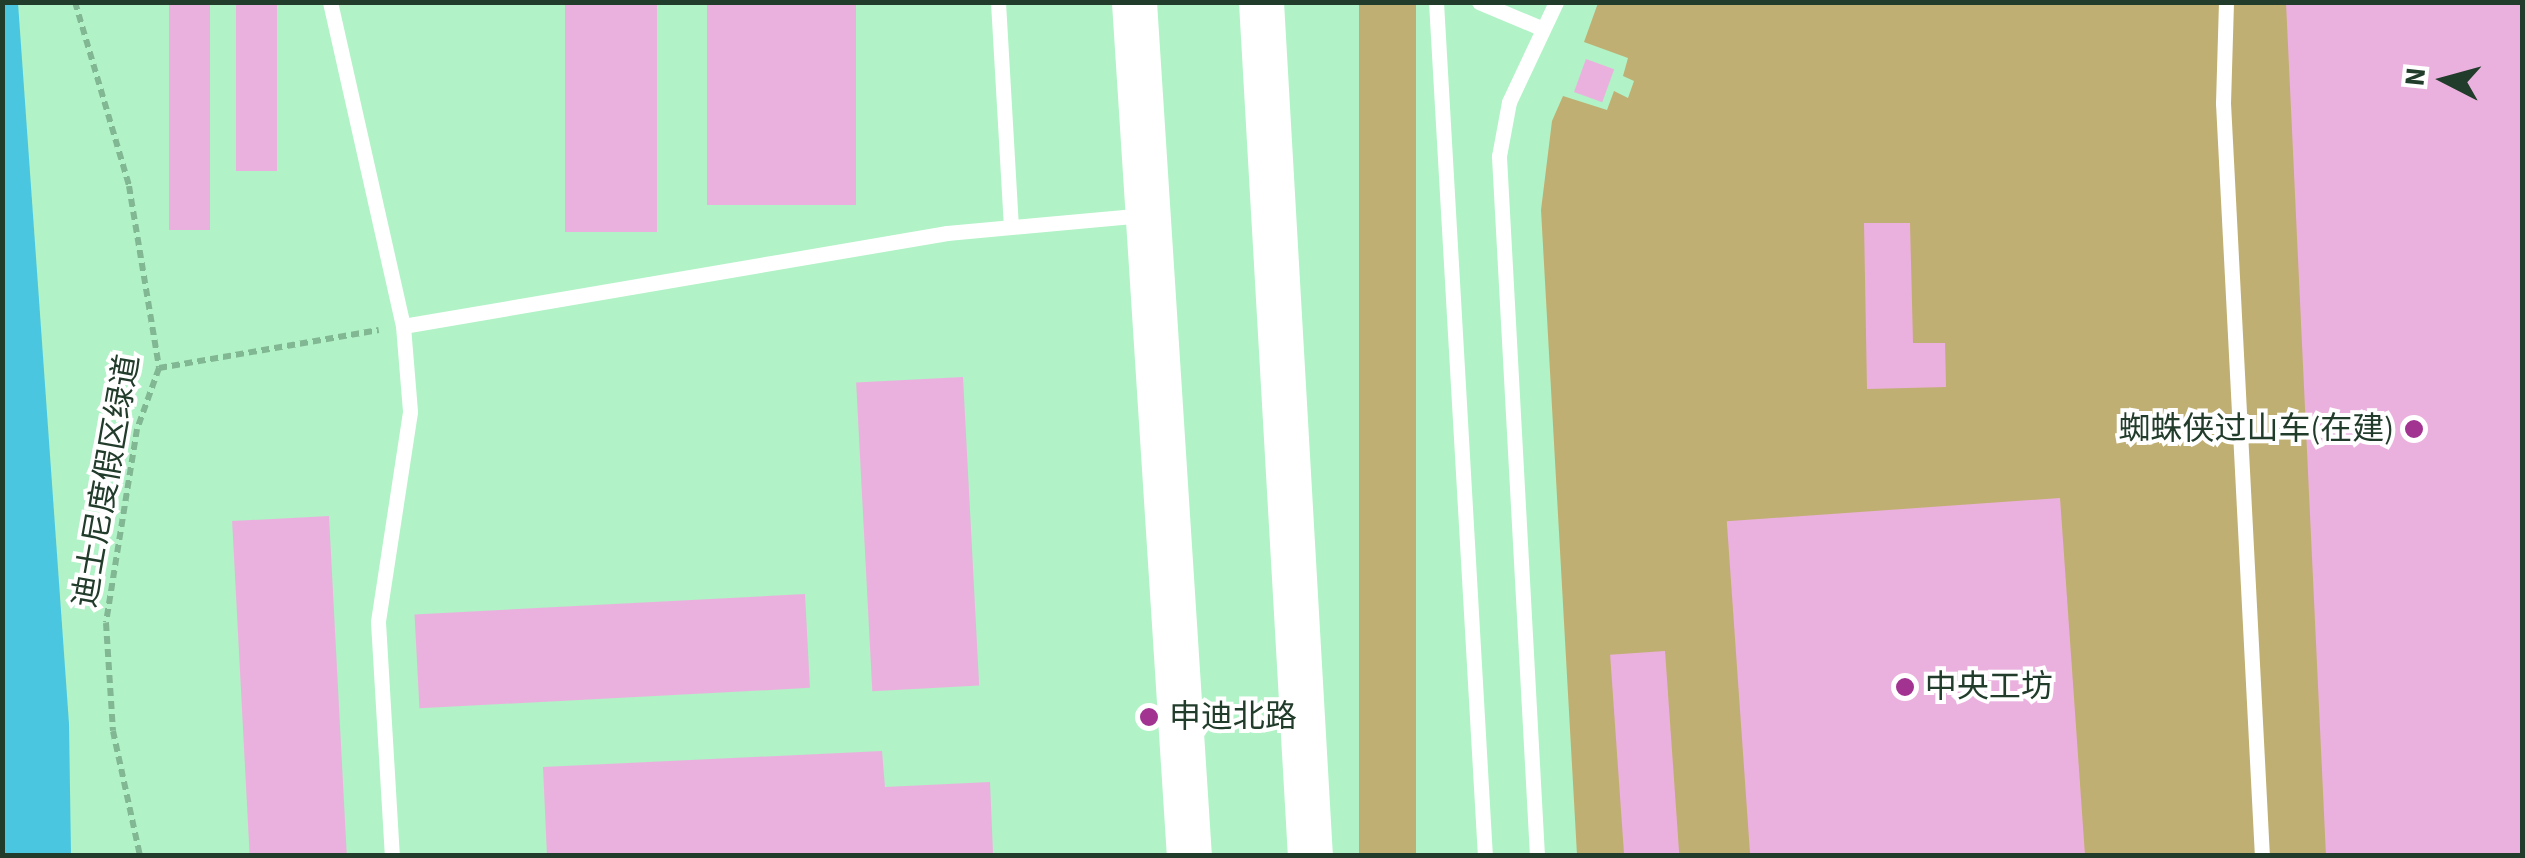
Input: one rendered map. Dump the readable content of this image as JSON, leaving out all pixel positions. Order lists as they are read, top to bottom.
{
  "streets": {
    "path": ["迪士尼度假区绿道"]
  },
  "places": ["蜘蛛侠过山车(在建)", "中央工坊", "申迪北路"],
  "north": "left"
}
